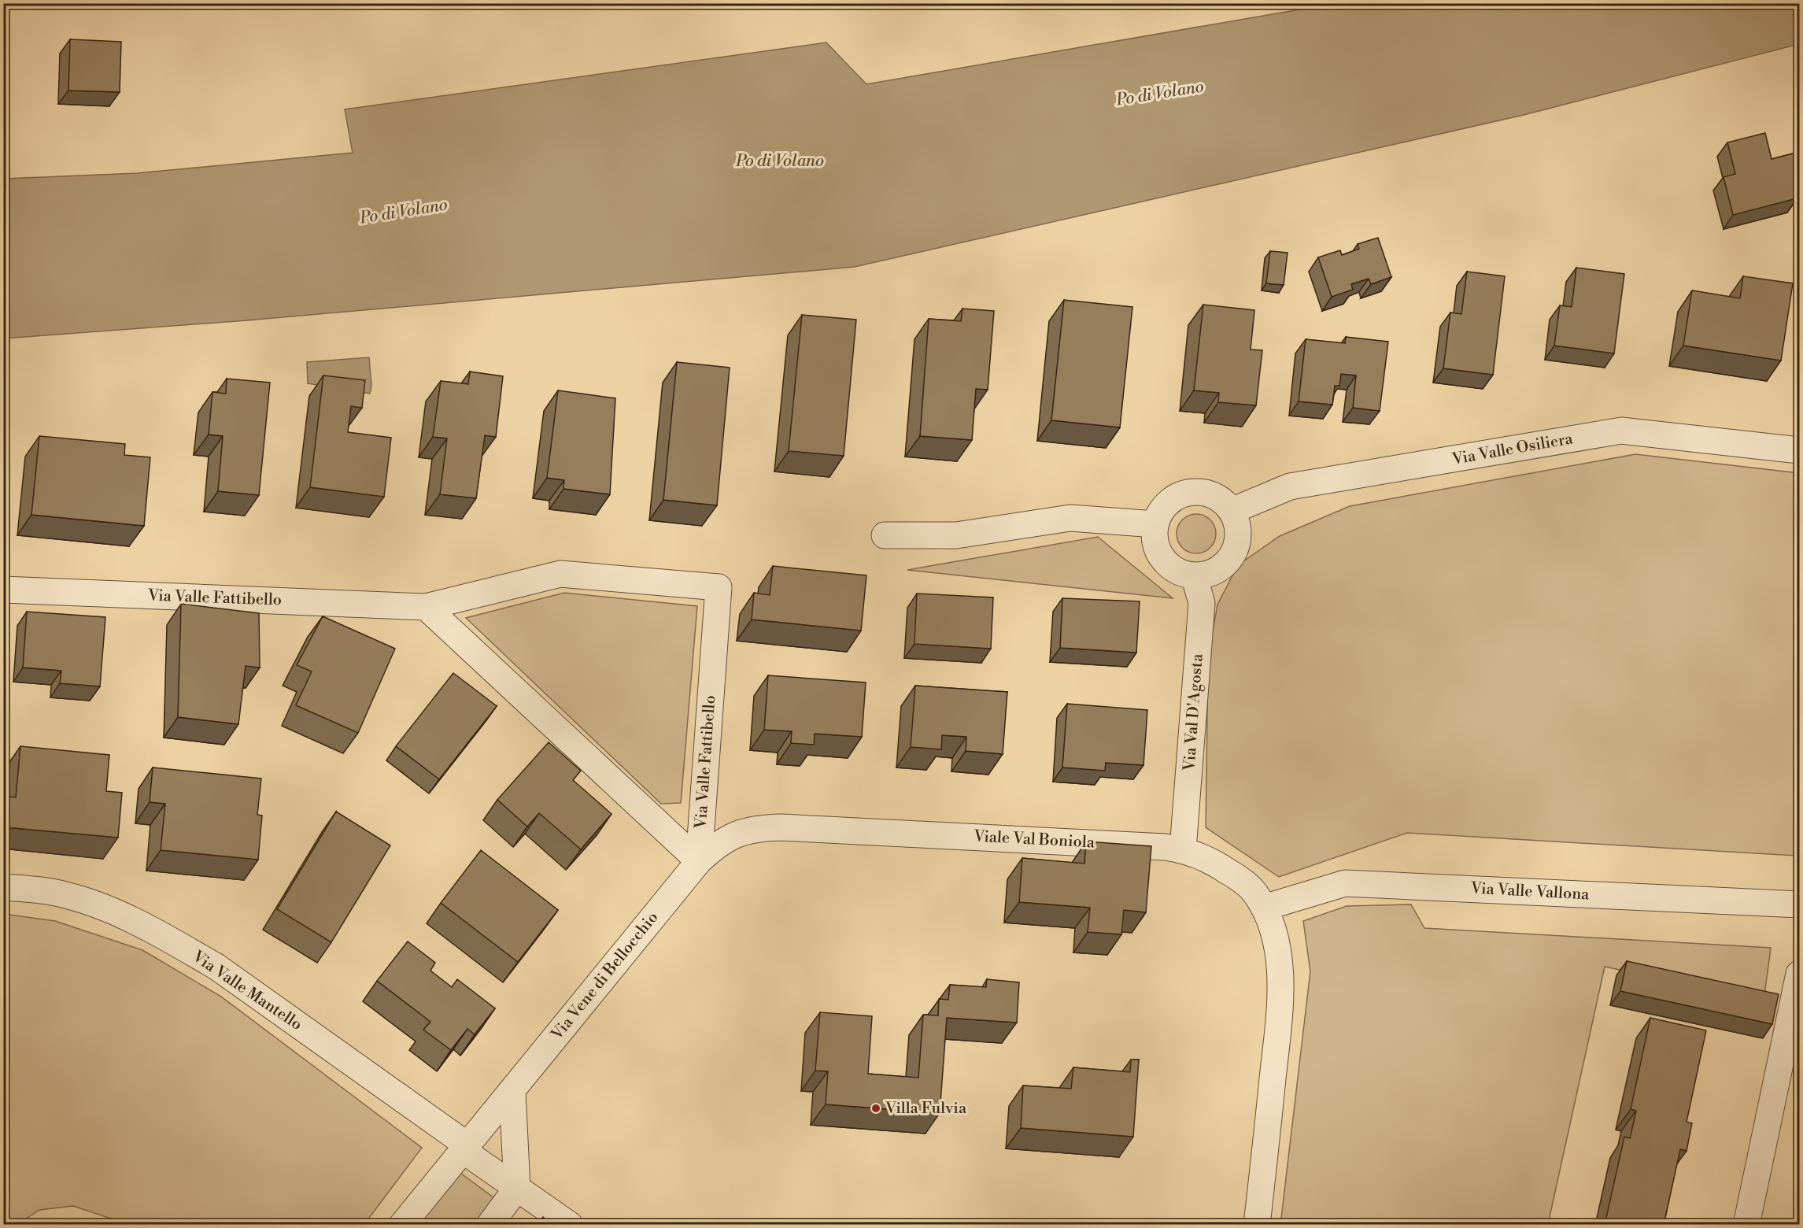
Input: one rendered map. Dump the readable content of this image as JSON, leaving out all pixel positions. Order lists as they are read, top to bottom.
{
  "streets": {
    "street": [
      "Via Valle Osiliera",
      "Via Valle Fattibello",
      "Via Val D'Agosta",
      "Viale Val Boniola",
      "Via Valle Vallona",
      "Via Vene di Bellocchio",
      "Via Valle Mantello"
    ]
  },
  "crossings": [
    ["Via Valle Osiliera", "Via Val D'Agosta"],
    ["Via Valle Fattibello", "Viale Val Boniola"],
    ["Via Valle Fattibello", "Via Vene di Bellocchio"],
    ["Via Val D'Agosta", "Viale Val Boniola"],
    ["Viale Val Boniola", "Via Valle Vallona"],
    ["Viale Val Boniola", "Via Vene di Bellocchio"],
    ["Via Vene di Bellocchio", "Via Valle Mantello"]
  ],
  "water": ["Po di Volano"],
  "places": ["Villa Fulvia"]
}
